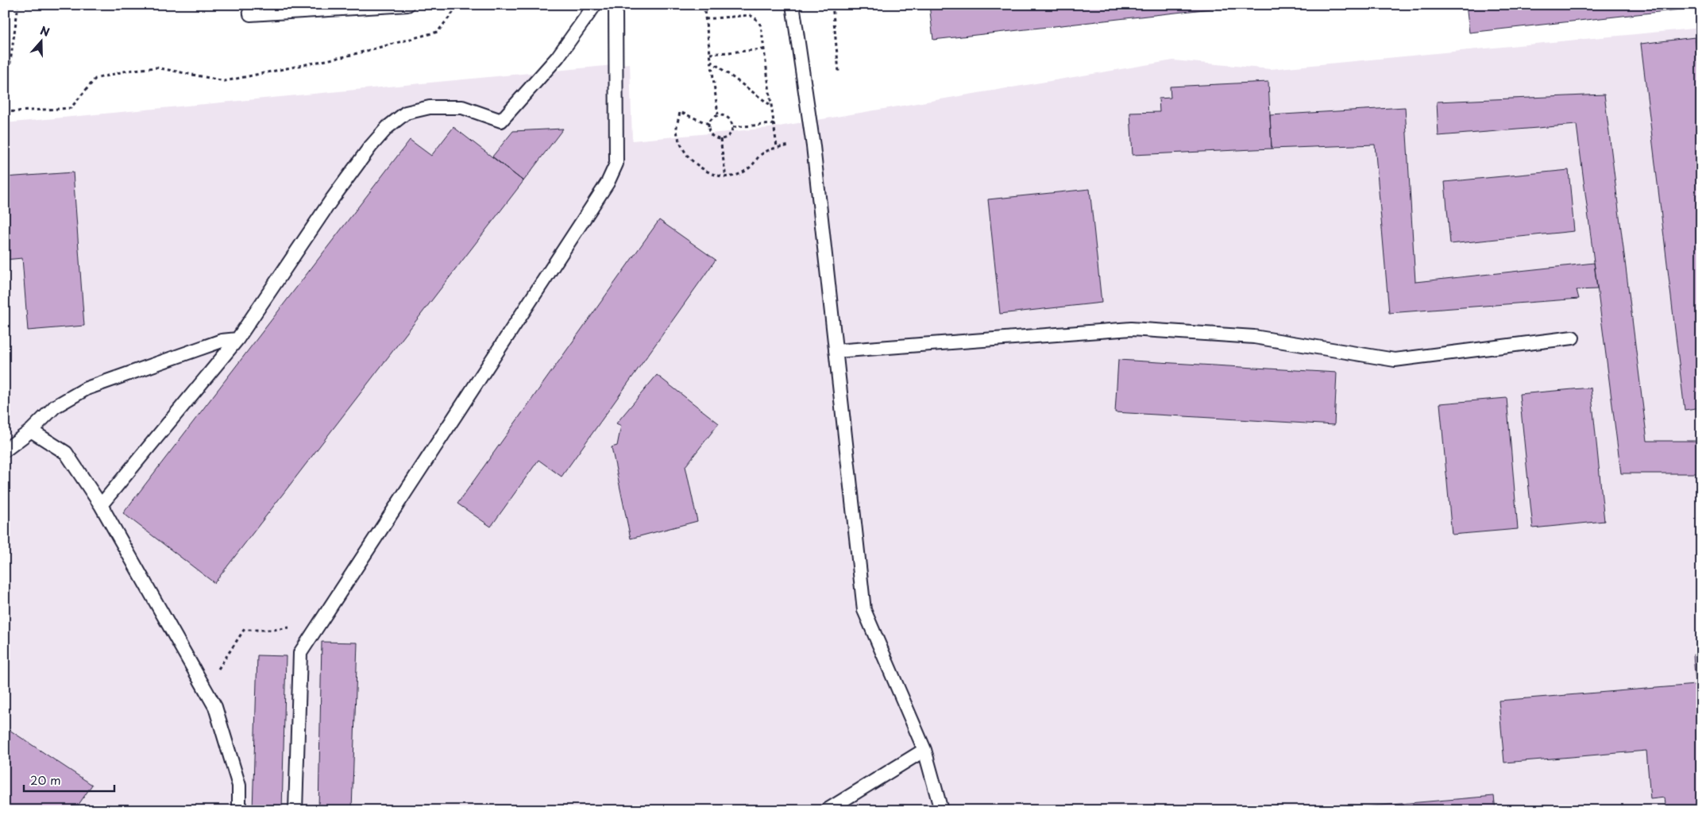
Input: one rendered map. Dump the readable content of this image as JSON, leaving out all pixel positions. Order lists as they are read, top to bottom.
{
  "scale_bar": "20 m",
  "north": "top"
}
